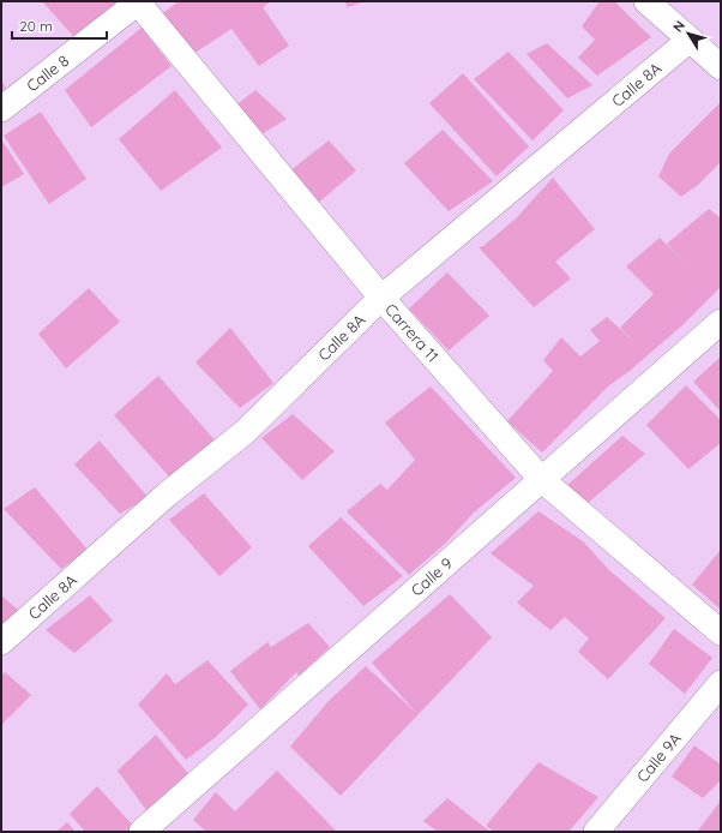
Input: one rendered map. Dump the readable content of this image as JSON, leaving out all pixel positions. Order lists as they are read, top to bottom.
{
  "streets": {
    "street": [
      "Calle 8",
      "Calle 8A",
      "Carrera 11",
      "Calle 9",
      "Calle 9A"
    ]
  },
  "crossings": [
    ["Calle 8", "Carrera 11"],
    ["Calle 8A", "Carrera 11"],
    ["Carrera 11", "Calle 9"]
  ],
  "scale_bar": "20 m",
  "north": "top left"
}
